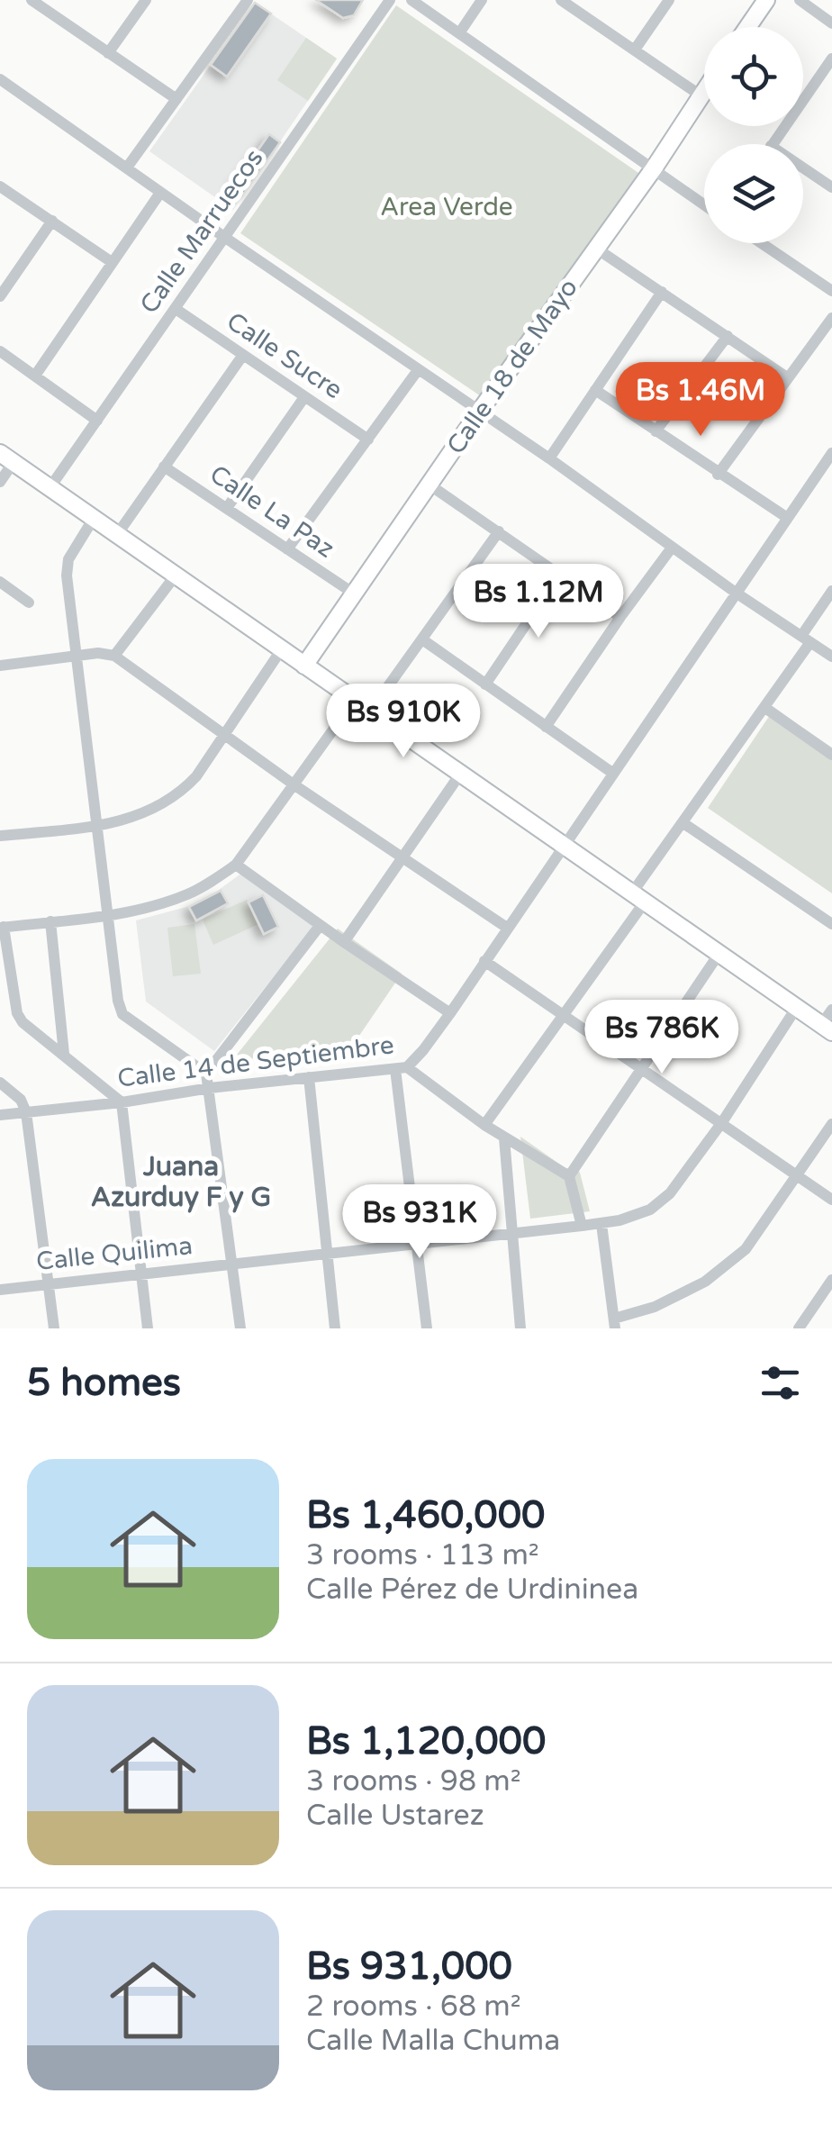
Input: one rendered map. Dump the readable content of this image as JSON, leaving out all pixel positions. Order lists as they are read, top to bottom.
{
  "streets": {
    "street": [
      "Calle Marruecos",
      "Calle Sucre",
      "Calle 18 de Mayo",
      "Calle La Paz",
      "Calle 14 de Septiembre",
      "Calle Quilima"
    ]
  },
  "crossings": [
    ["Calle Marruecos", "Calle Sucre"],
    ["Calle 18 de Mayo", "Calle La Paz"]
  ],
  "districts": ["Juana Azurduy F y G"],
  "parks": ["Area Verde"],
  "page": {
    "price": [
      "Bs 1.46M",
      "Bs 1.12M",
      "Bs 910K",
      "Bs 786K",
      "Bs 931K"
    ],
    "heading": "5 homes",
    "list": [
      {
        "name": "Bs 1,460,000",
        "note": "3 rooms · 113 m² · Calle Pérez de Urdininea"
      },
      {
        "name": "Bs 1,120,000",
        "note": "3 rooms · 98 m² · Calle Ustarez"
      },
      {
        "name": "Bs 931,000",
        "note": "2 rooms · 68 m² · Calle Malla Chuma"
      }
    ]
  }
}
